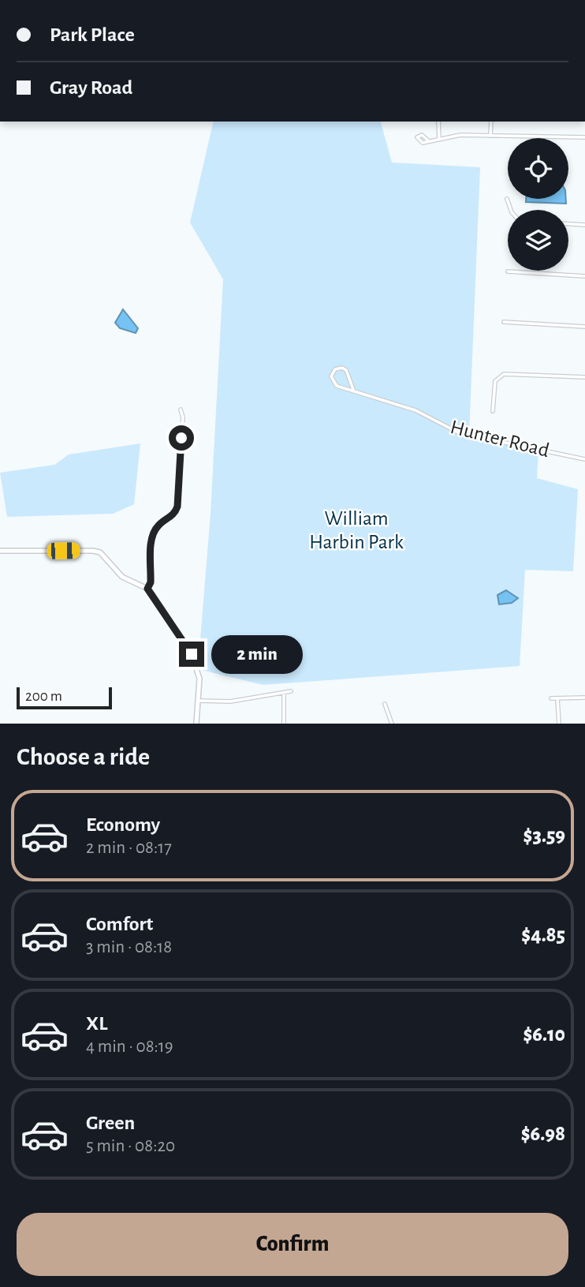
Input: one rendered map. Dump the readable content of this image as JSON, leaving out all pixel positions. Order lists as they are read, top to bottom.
{
  "streets": {
    "street": ["Hunter Road"]
  },
  "parks": ["William Harbin Park"],
  "scale_bar": "200 m",
  "page": {
    "banner": ["Park Place", "Gray Road"],
    "bubble": "2 min",
    "scale": "200 m",
    "heading": "Choose a ride",
    "list": [
      {
        "name": "Economy",
        "note": "2 min · 08:17",
        "value": "$3.59"
      },
      {
        "name": "Comfort",
        "note": "3 min · 08:18",
        "value": "$4.85"
      },
      {
        "name": "XL",
        "note": "4 min · 08:19",
        "value": "$6.10"
      },
      {
        "name": "Green",
        "note": "5 min · 08:20",
        "value": "$6.98"
      }
    ],
    "buttons": "Confirm"
  }
}
